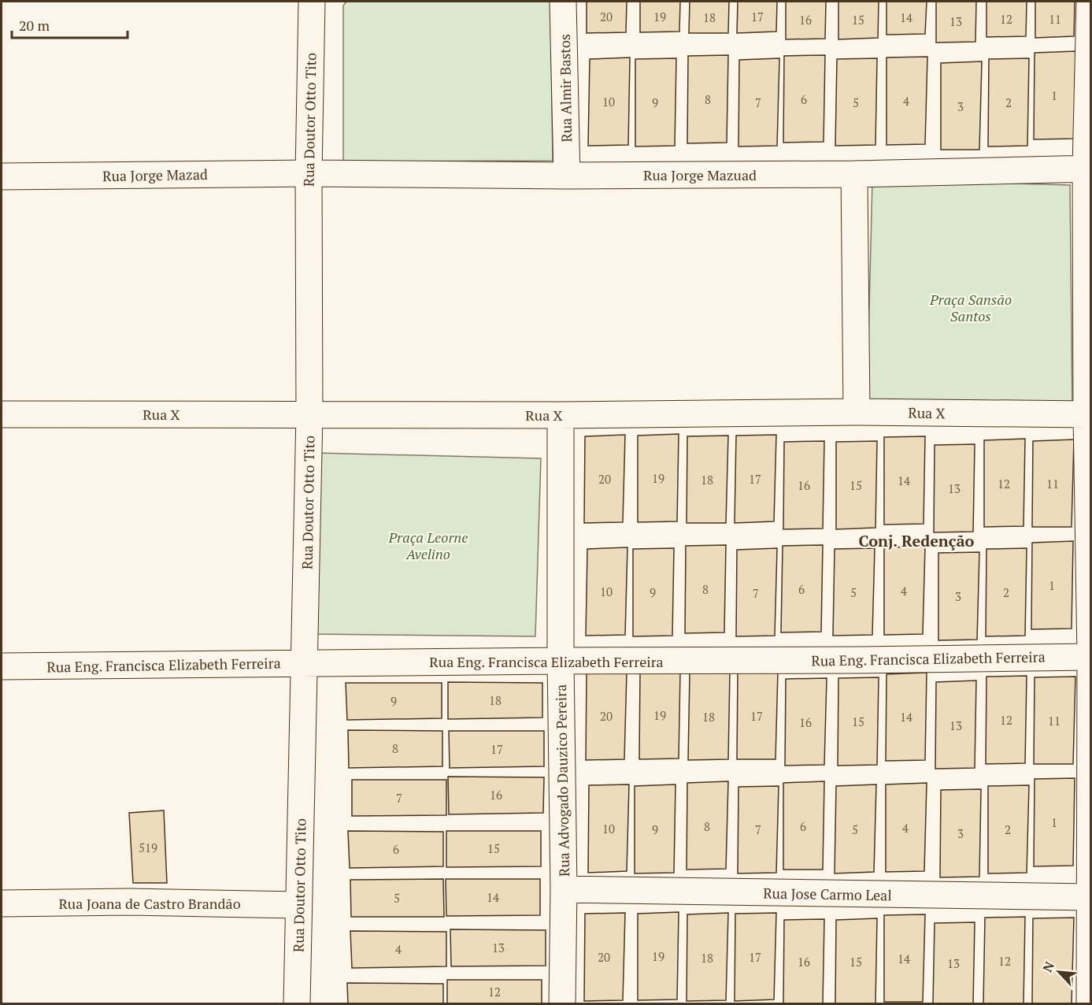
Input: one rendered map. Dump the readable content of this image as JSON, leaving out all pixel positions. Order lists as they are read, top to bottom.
{
  "streets": {
    "street": [
      "Rua Almir Bastos",
      "Rua Doutor Otto Tito",
      "Rua Jorge Mazad",
      "Rua Jorge Mazuad",
      "Rua X",
      "Rua Eng. Francisca Elizabeth Ferreira",
      "Rua Advogado Dauzico Pereira",
      "Rua Jose Carmo Leal",
      "Rua Joana de Castro Brandão"
    ]
  },
  "crossings": [
    ["Rua Almir Bastos", "Rua Jorge Mazuad"],
    ["Rua Doutor Otto Tito", "Rua Jorge Mazad"],
    ["Rua Doutor Otto Tito", "Rua Jorge Mazuad"],
    ["Rua Doutor Otto Tito", "Rua X"],
    ["Rua Doutor Otto Tito", "Rua Eng. Francisca Elizabeth Ferreira"],
    ["Rua Doutor Otto Tito", "Rua Joana de Castro Brandão"],
    ["Rua Jorge Mazad", "Rua Jorge Mazuad"],
    ["Rua X", "Rua Advogado Dauzico Pereira"],
    ["Rua Eng. Francisca Elizabeth Ferreira", "Rua Advogado Dauzico Pereira"],
    ["Rua Advogado Dauzico Pereira", "Rua Jose Carmo Leal"]
  ],
  "districts": ["Conj. Redenção"],
  "parks": ["Praça Sansão Santos", "Praça Leorne Avelino"],
  "house_numbers": [
    "20",
    "19",
    "17",
    "18",
    "14",
    "12",
    "11",
    "16",
    "15",
    "13",
    "1",
    "8",
    "6",
    "4",
    "10",
    "9",
    "7",
    "5",
    "2",
    "3",
    "19",
    "20",
    "17",
    "18",
    "14",
    "12",
    "11",
    "16",
    "15",
    "13",
    "1",
    "8",
    "6",
    "4",
    "10",
    "9",
    "5",
    "2",
    "7",
    "3",
    "18",
    "9",
    "19",
    "20",
    "17",
    "18",
    "14",
    "12",
    "11",
    "15",
    "16",
    "13",
    "8",
    "17",
    "16",
    "7",
    "1",
    "8",
    "6",
    "4",
    "10",
    "9",
    "7",
    "5",
    "2",
    "3",
    "519",
    "15",
    "6",
    "14",
    "5",
    "13",
    "4",
    "19",
    "20",
    "17",
    "18",
    "14",
    "12",
    "16",
    "15",
    "13",
    "12"
  ],
  "scale_bar": "20 m",
  "north": "top left"
}
